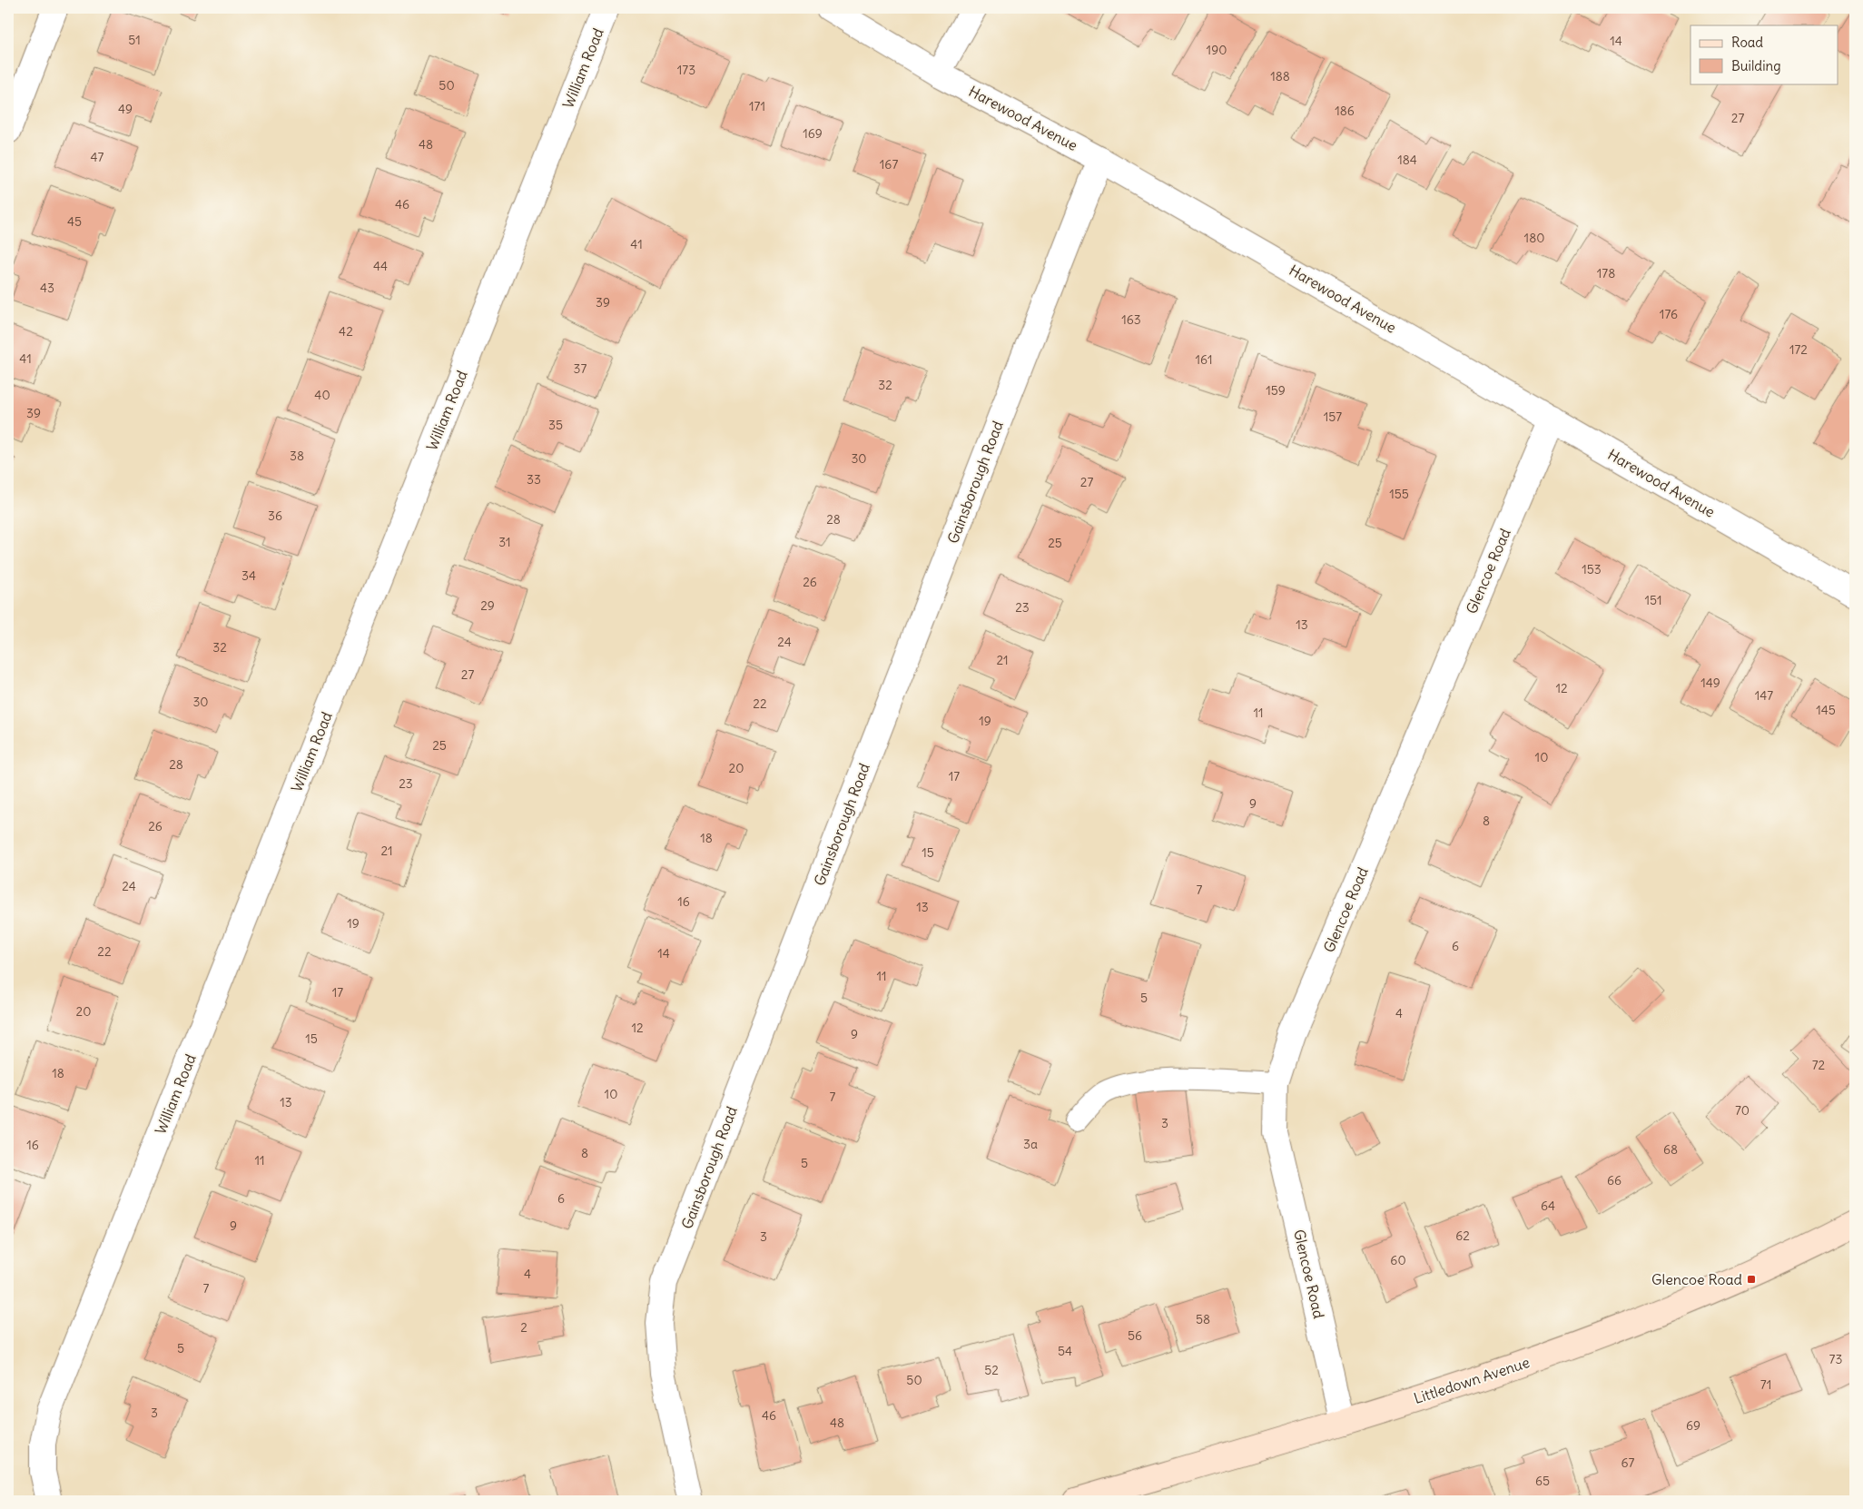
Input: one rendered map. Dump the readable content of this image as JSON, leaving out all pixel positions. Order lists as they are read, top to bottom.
{
  "streets": {
    "street": [
      "William Road",
      "Harewood Avenue",
      "Gainsborough Road",
      "Glencoe Road",
      "Littledown Avenue"
    ]
  },
  "crossings": [
    ["Harewood Avenue", "Gainsborough Road"],
    ["Harewood Avenue", "Glencoe Road"],
    ["Glencoe Road", "Littledown Avenue"]
  ],
  "places": {
    "transit": ["Glencoe Road"]
  },
  "house_numbers": [
    "51",
    "14",
    "190",
    "173",
    "188",
    "50",
    "171",
    "49",
    "186",
    "27",
    "169",
    "48",
    "47",
    "184",
    "167",
    "46",
    "45",
    "180",
    "41",
    "44",
    "178",
    "43",
    "39",
    "176",
    "163",
    "42",
    "172",
    "41",
    "161",
    "37",
    "32",
    "159",
    "40",
    "39",
    "157",
    "35",
    "38",
    "30",
    "33",
    "27",
    "155",
    "36",
    "28",
    "31",
    "25",
    "153",
    "34",
    "26",
    "151",
    "29",
    "23",
    "13",
    "24",
    "32",
    "21",
    "27",
    "149",
    "12",
    "147",
    "30",
    "22",
    "145",
    "11",
    "19",
    "25",
    "10",
    "28",
    "20",
    "17",
    "23",
    "9",
    "8",
    "26",
    "18",
    "21",
    "15",
    "24",
    "7",
    "16",
    "13",
    "19",
    "6",
    "22",
    "14",
    "11",
    "17",
    "5",
    "20",
    "4",
    "12",
    "9",
    "15",
    "72",
    "18",
    "10",
    "7",
    "13",
    "70",
    "3",
    "3a",
    "16",
    "68",
    "8",
    "11",
    "5",
    "66",
    "6",
    "64",
    "9",
    "62",
    "3",
    "60",
    "4",
    "7",
    "58",
    "2",
    "56",
    "5",
    "54",
    "73",
    "52",
    "50",
    "71",
    "3",
    "46",
    "48",
    "69",
    "67",
    "65"
  ],
  "legend": ["Road", "Building"]
}
